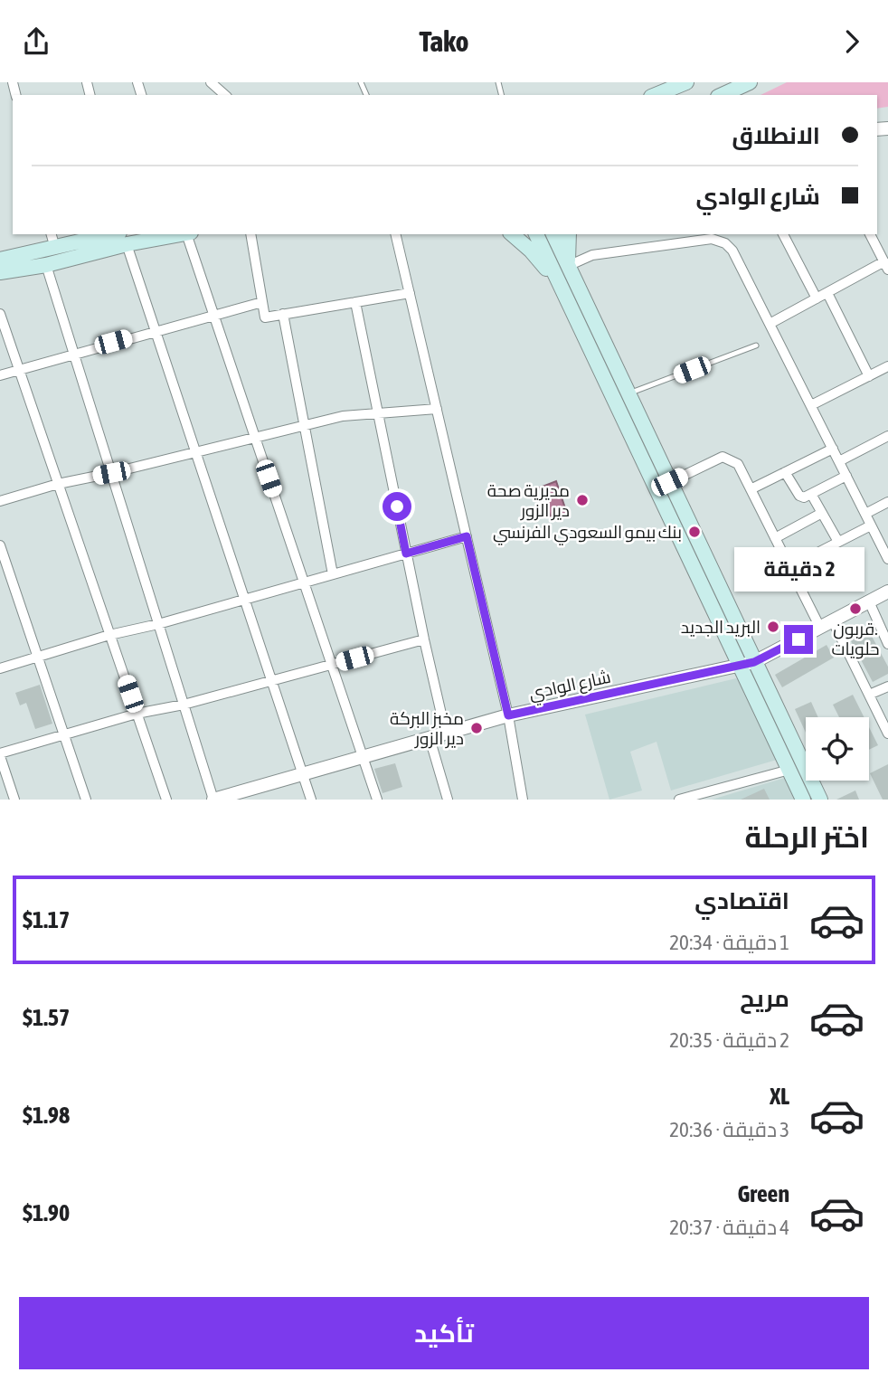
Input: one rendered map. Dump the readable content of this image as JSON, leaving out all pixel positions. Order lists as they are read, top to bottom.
{
  "streets": {
    "street": ["شارع الوادي"]
  },
  "places": [
    "مديرية صحة دير الزور",
    "بنك بيمو السعودي الفرنسي",
    "قربون. حلويات",
    "البريد الجديد",
    "مخبز البركة دير الزور"
  ],
  "page": {
    "header": "Tako",
    "banner": ["الانطلاق", "شارع الوادي"],
    "bubble": "2 دقيقة",
    "heading": "اختر الرحلة",
    "list": [
      {
        "name": "اقتصادي",
        "note": "1 دقيقة · 20:34",
        "value": "$1.17"
      },
      {
        "name": "مريح",
        "note": "2 دقيقة · 20:35",
        "value": "$1.57"
      },
      {
        "name": "XL",
        "note": "3 دقيقة · 20:36",
        "value": "$1.98"
      },
      {
        "name": "Green",
        "note": "4 دقيقة · 20:37",
        "value": "$1.90"
      }
    ],
    "buttons": "تأكيد"
  }
}
